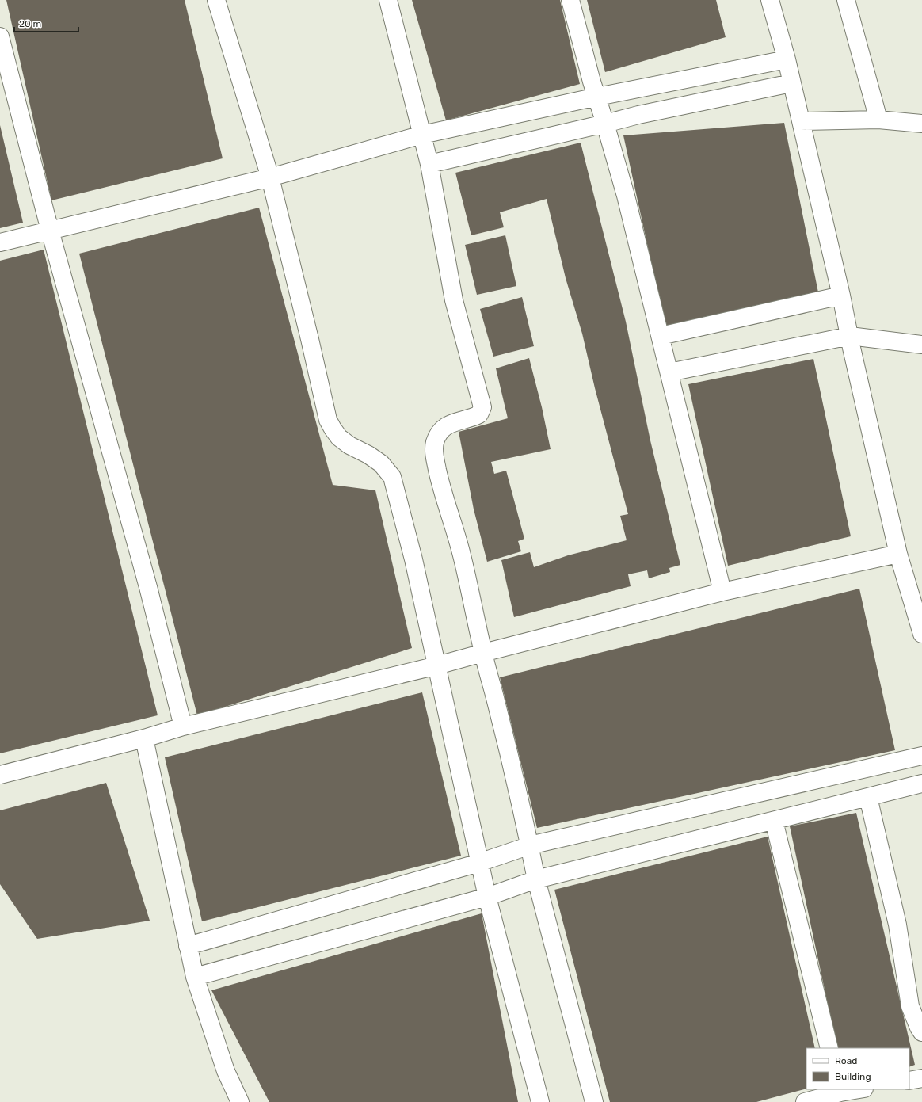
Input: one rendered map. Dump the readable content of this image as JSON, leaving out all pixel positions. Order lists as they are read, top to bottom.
{
  "legend": ["Road", "Building"],
  "scale_bar": "20 m"
}
